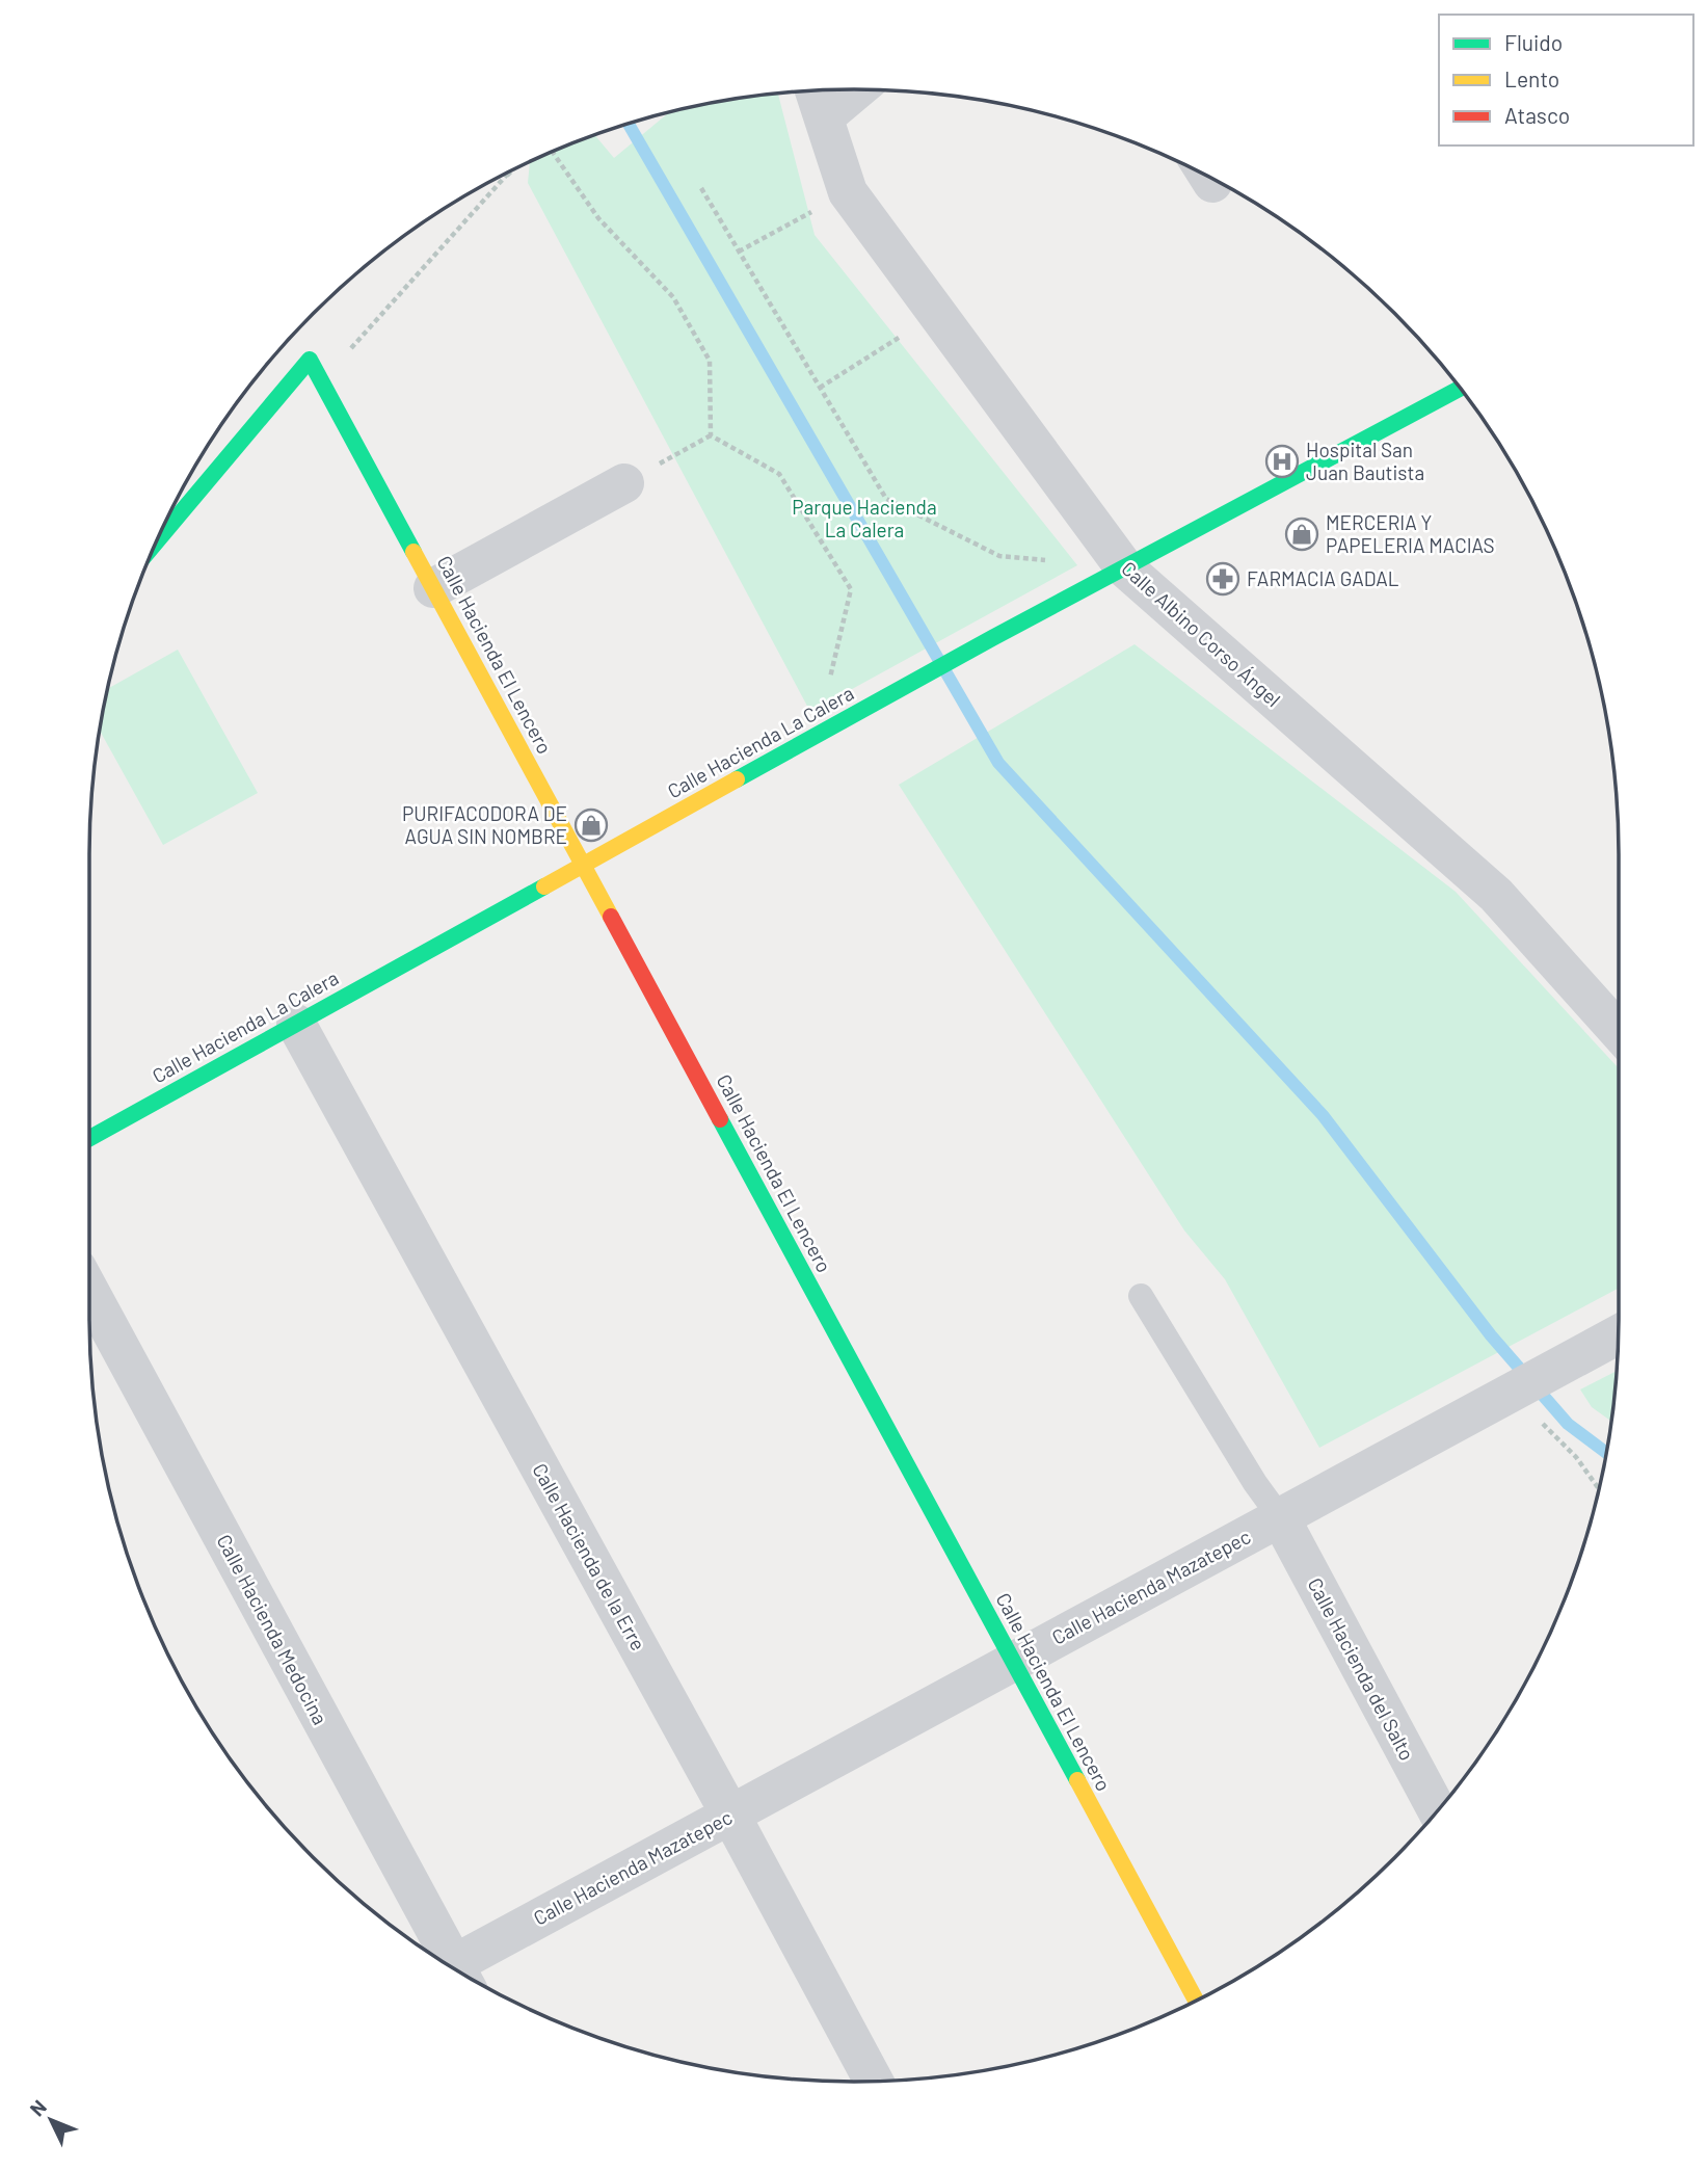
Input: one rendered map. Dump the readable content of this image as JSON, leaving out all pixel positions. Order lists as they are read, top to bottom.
{
  "streets": {
    "street": [
      "Calle Albino Corso Ángel",
      "Calle Hacienda El Lencero",
      "Calle Hacienda La Calera",
      "Calle Hacienda de la Erre",
      "Calle Hacienda Mazatepec",
      "Calle Hacienda Medocina",
      "Calle Hacienda del Salto"
    ]
  },
  "crossings": [
    ["Calle Albino Corso Ángel", "Calle Hacienda La Calera"],
    ["Calle Hacienda El Lencero", "Calle Hacienda La Calera"],
    ["Calle Hacienda El Lencero", "Calle Hacienda Mazatepec"],
    ["Calle Hacienda La Calera", "Calle Hacienda de la Erre"],
    ["Calle Hacienda de la Erre", "Calle Hacienda Mazatepec"],
    ["Calle Hacienda Mazatepec", "Calle Hacienda del Salto"]
  ],
  "parks": ["Parque Hacienda La Calera"],
  "places": {
    "hospital": ["Hospital San Juan Bautista"],
    "shop": ["MERCERIA Y PAPELERIA MACIAS", "PURIFACODORA DE AGUA SIN NOMBRE"],
    "pharmacy": ["FARMACIA GADAL"]
  },
  "legend": ["Fluido", "Lento", "Atasco"],
  "north": "top left"
}
